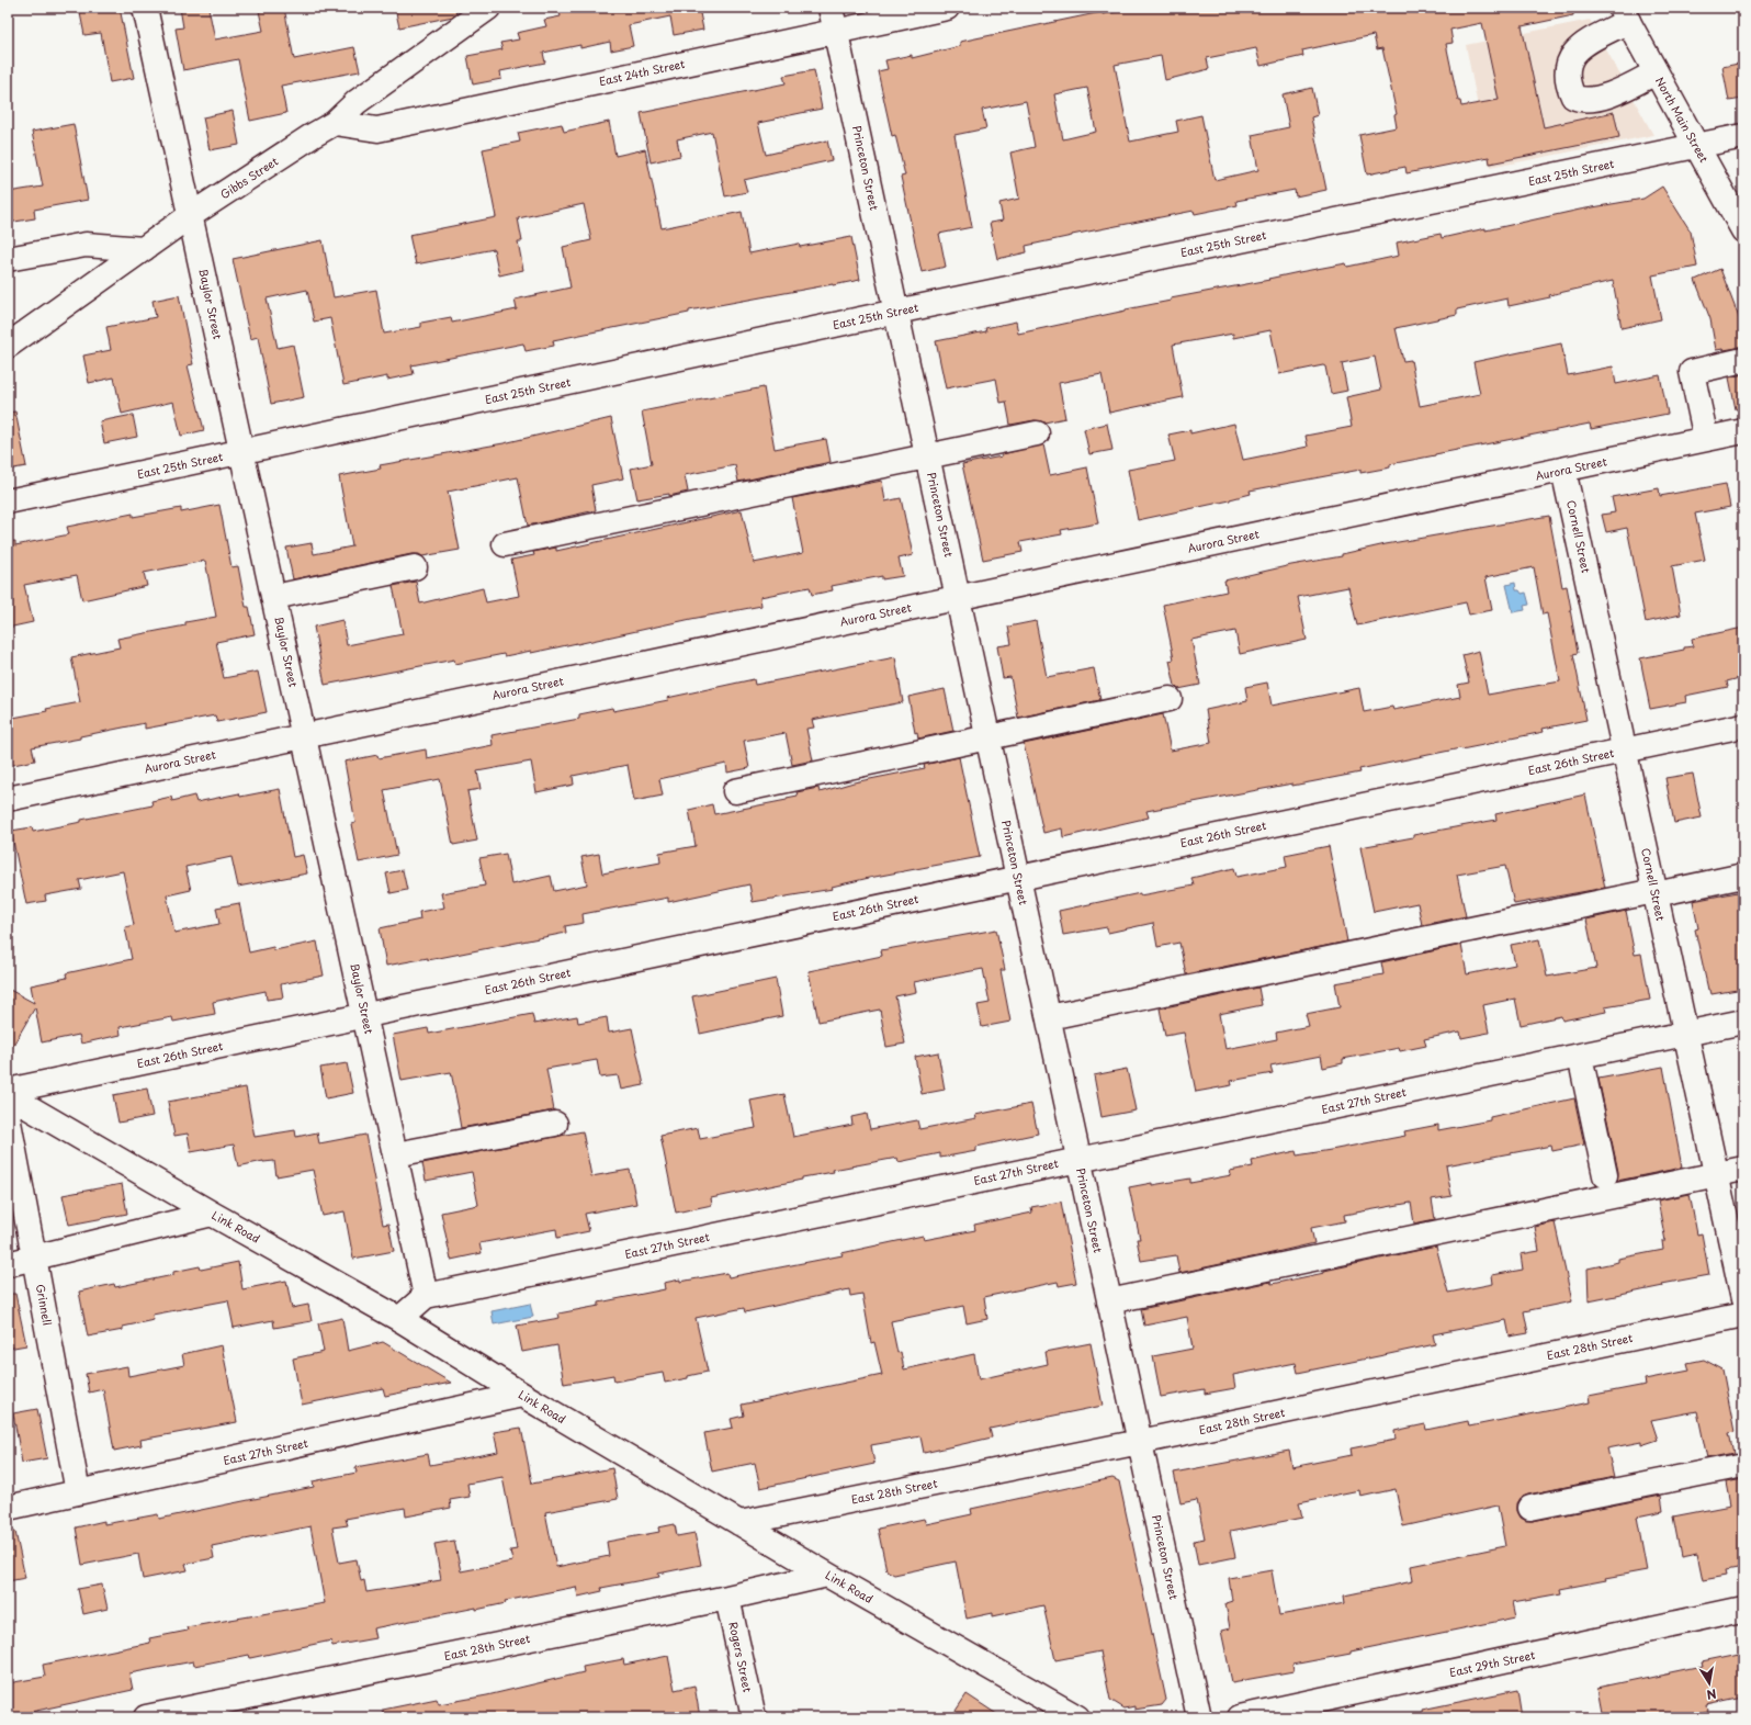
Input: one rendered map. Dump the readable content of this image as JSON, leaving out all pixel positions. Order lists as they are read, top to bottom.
{
  "streets": {
    "street": [
      "East 24th Street",
      "North Main Street",
      "Princeton Street",
      "East 25th Street",
      "Gibbs Street",
      "Baylor Street",
      "Aurora Street",
      "Cornell Street",
      "East 26th Street",
      "East 27th Street",
      "Link Road",
      "Grinnell",
      "East 28th Street",
      "Rogers Street",
      "East 29th Street"
    ]
  },
  "crossings": [
    ["East 24th Street", "Princeton Street"],
    ["East 24th Street", "Gibbs Street"],
    ["North Main Street", "East 25th Street"],
    ["Princeton Street", "East 25th Street"],
    ["Princeton Street", "Aurora Street"],
    ["Princeton Street", "East 26th Street"],
    ["Princeton Street", "East 27th Street"],
    ["Princeton Street", "East 28th Street"],
    ["East 25th Street", "Baylor Street"],
    ["Gibbs Street", "Baylor Street"],
    ["Baylor Street", "Aurora Street"],
    ["Baylor Street", "East 26th Street"],
    ["Baylor Street", "East 27th Street"],
    ["Aurora Street", "Cornell Street"],
    ["Cornell Street", "East 26th Street"],
    ["Cornell Street", "East 27th Street"],
    ["East 27th Street", "Link Road"],
    ["East 27th Street", "Grinnell"],
    ["Link Road", "East 28th Street"],
    ["East 28th Street", "Rogers Street"]
  ],
  "north": "bottom"
}
